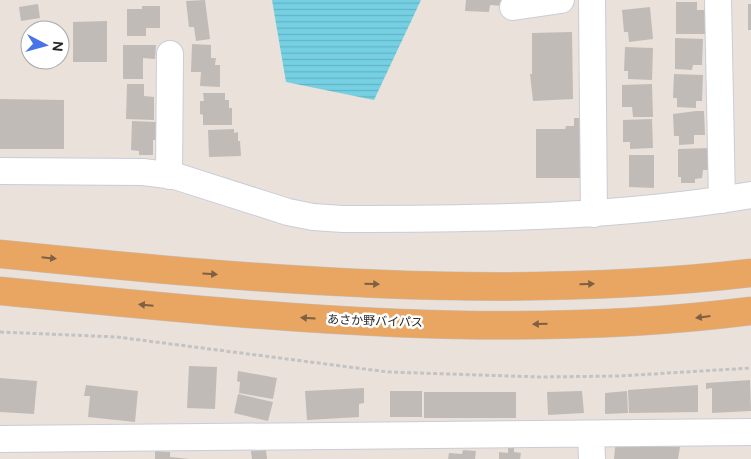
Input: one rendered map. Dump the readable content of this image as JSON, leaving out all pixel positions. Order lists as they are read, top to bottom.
{
  "streets": {
    "highway": ["あさか野バイパス"]
  },
  "north": "right"
}
